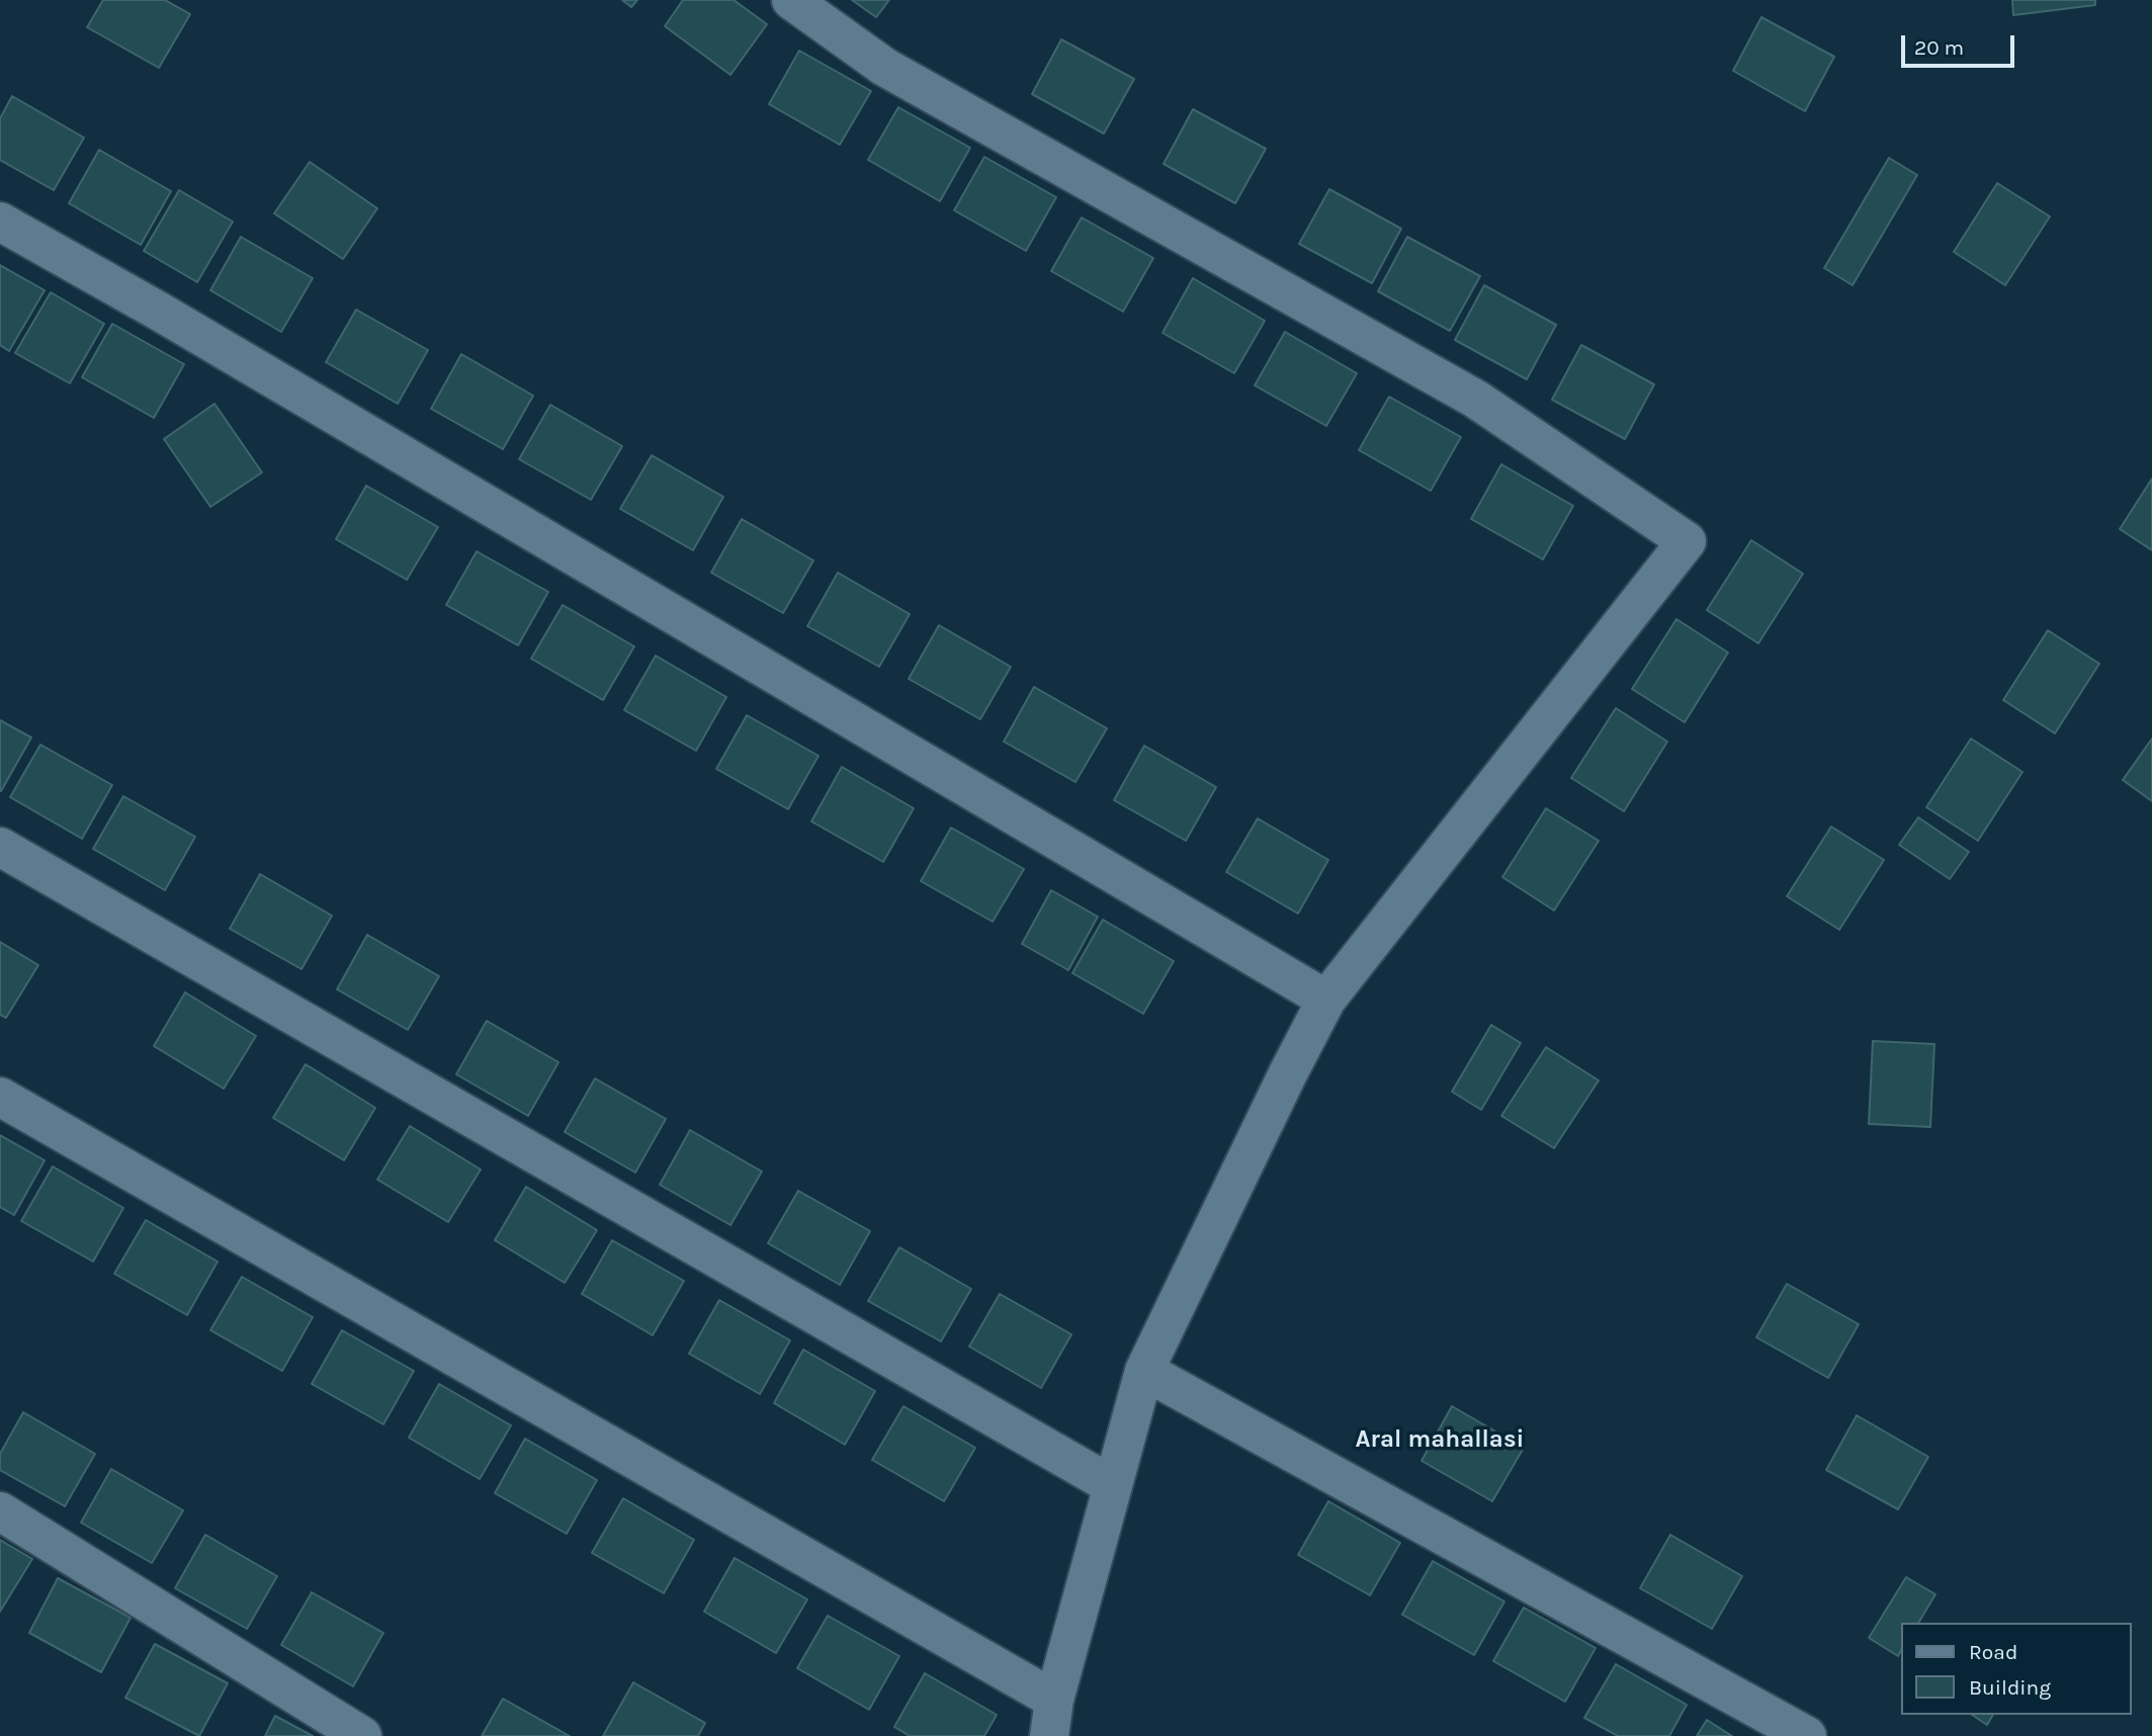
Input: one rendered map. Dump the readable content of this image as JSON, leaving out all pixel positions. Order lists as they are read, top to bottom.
{
  "districts": ["Aral mahallasi"],
  "legend": ["Road", "Building"],
  "scale_bar": "20 m"
}
